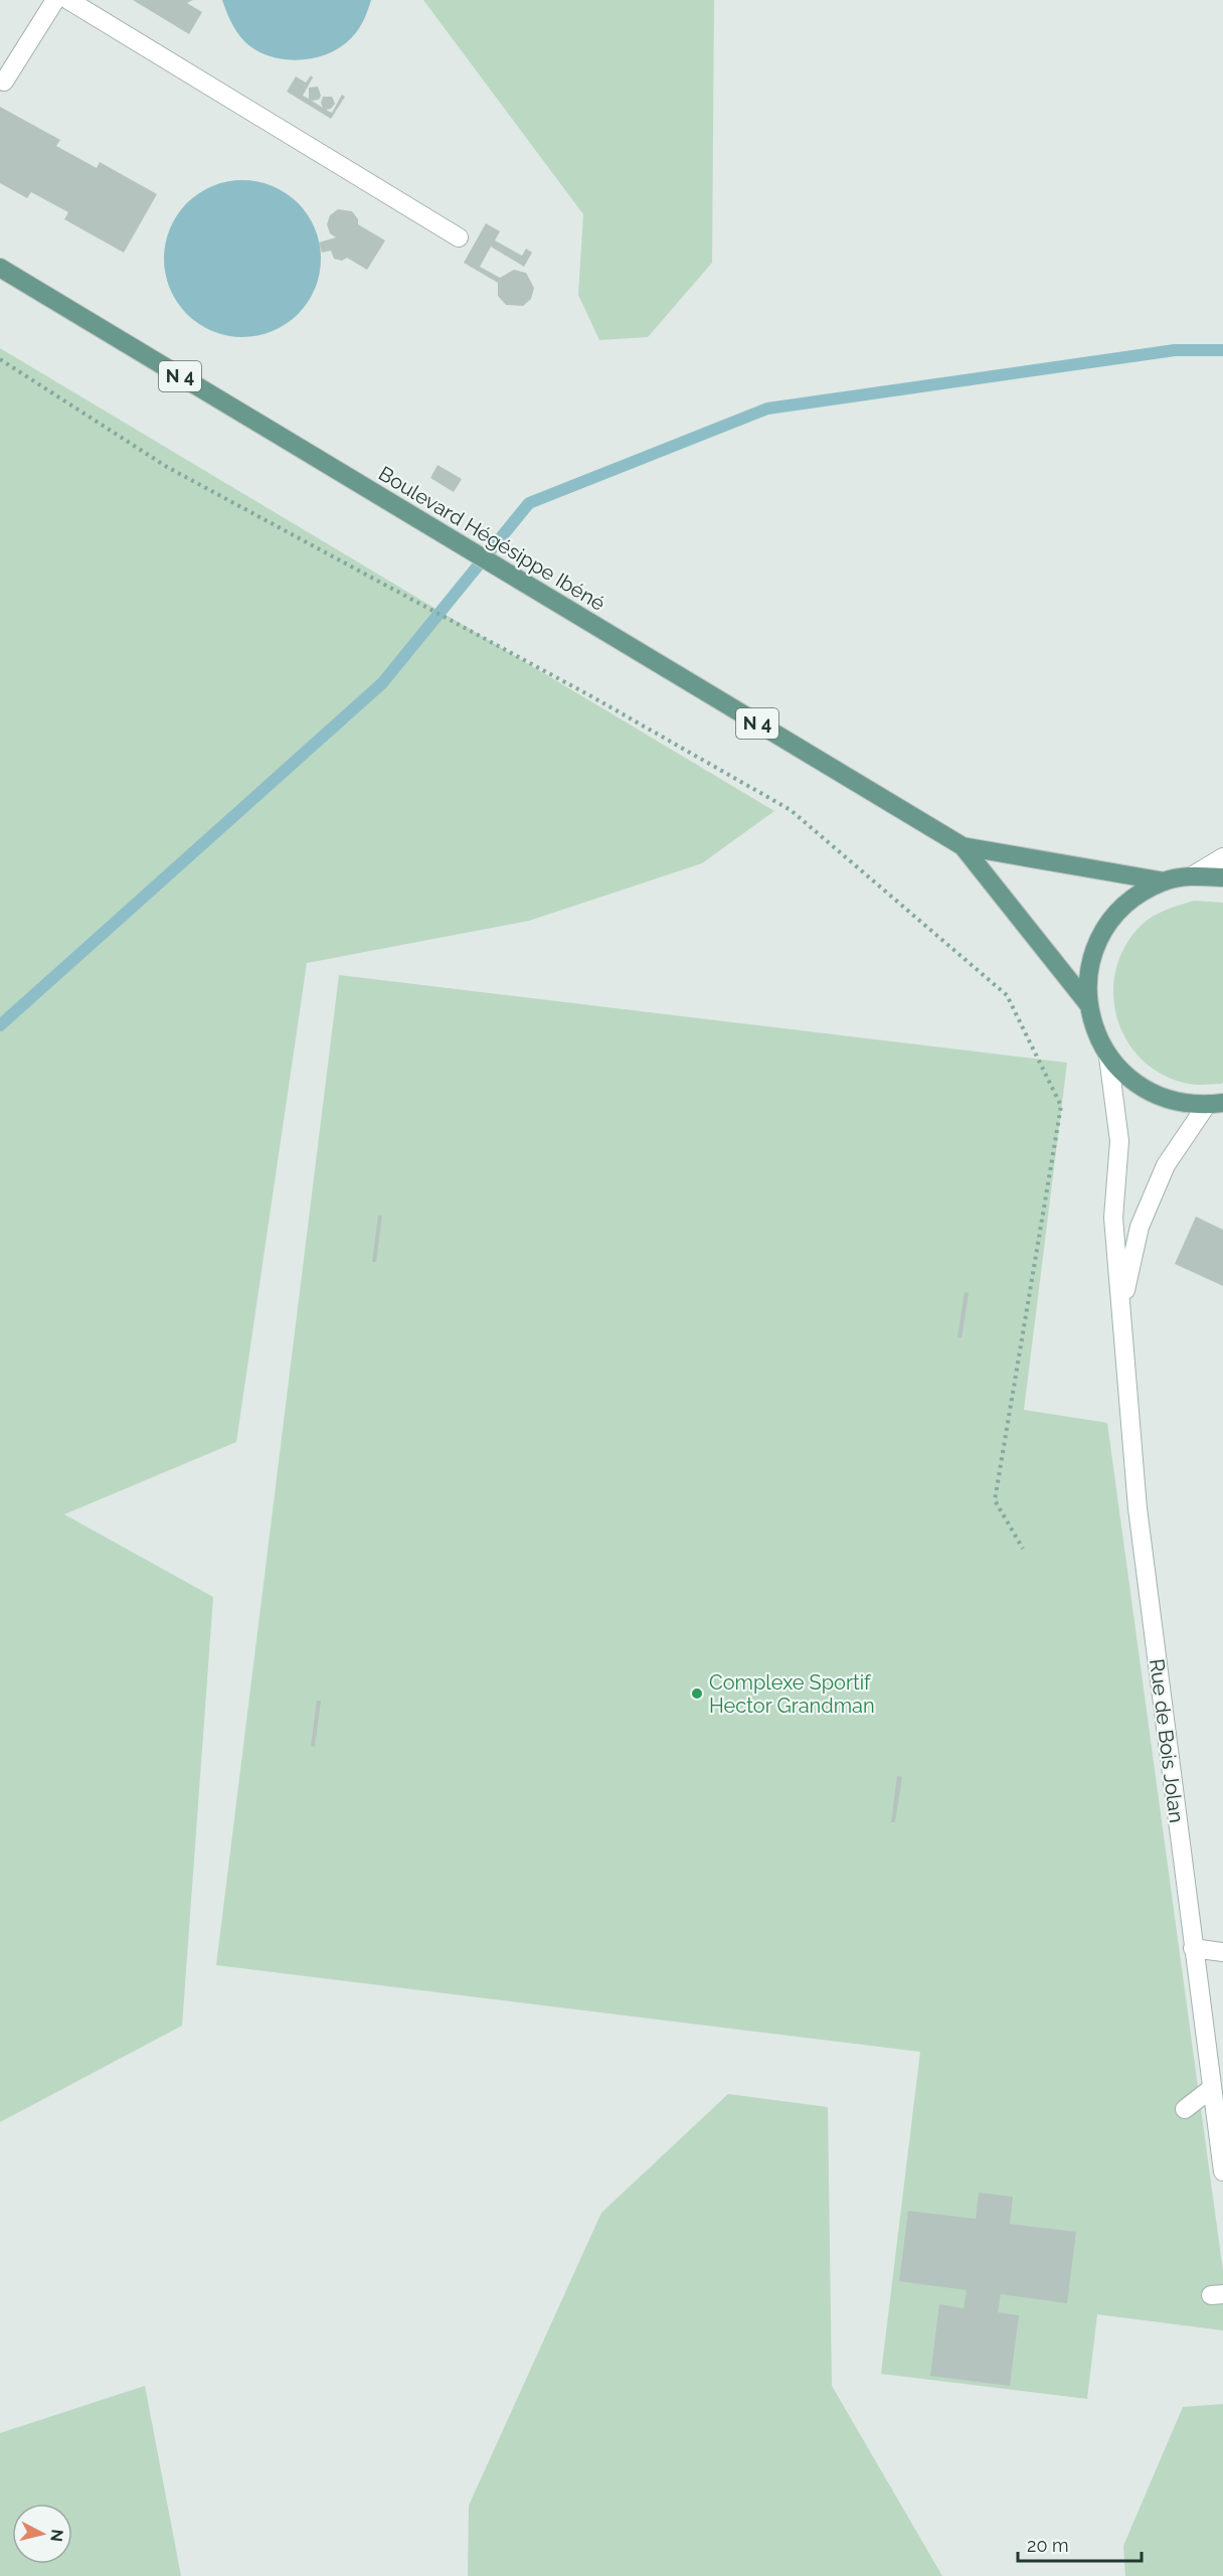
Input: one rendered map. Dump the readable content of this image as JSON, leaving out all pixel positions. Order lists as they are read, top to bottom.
{
  "streets": {
    "main road": ["N 4", "Boulevard Hégésippe Ibéné"],
    "street": ["Rue de Bois Jolan"]
  },
  "places": ["Complexe Sportif Hector Grandman"],
  "scale_bar": "20 m",
  "north": "right"
}
